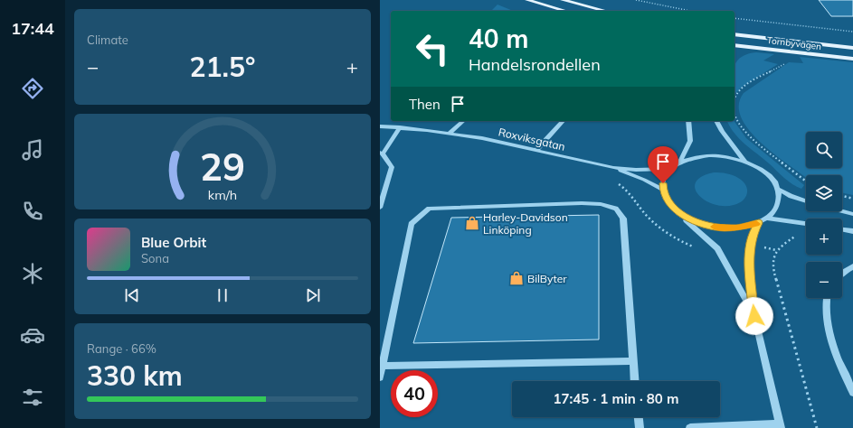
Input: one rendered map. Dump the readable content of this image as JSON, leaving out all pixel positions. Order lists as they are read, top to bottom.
{
  "streets": {
    "main road": ["Tornbyvägen"],
    "street": ["Roxviksgatan"]
  },
  "places": {
    "shop": ["Harley-Davidson Linköping", "BilByter"]
  },
  "page": {
    "tabs": "17:44",
    "tile": [
      "Climate",
      ["Range · 66%", "330 km"]
    ],
    "turn": ["40 m", "Handelsrondellen"],
    "heat": ["−", "21.5°", "+"],
    "then": "Then",
    "map_buttons": ["+", "−"],
    "song": ["Blue Orbit", "Sona"],
    "limit": "40",
    "trip": "17:45 · 1 min · 80 m",
    "gauge": ["29", "km/h"]
  }
}
